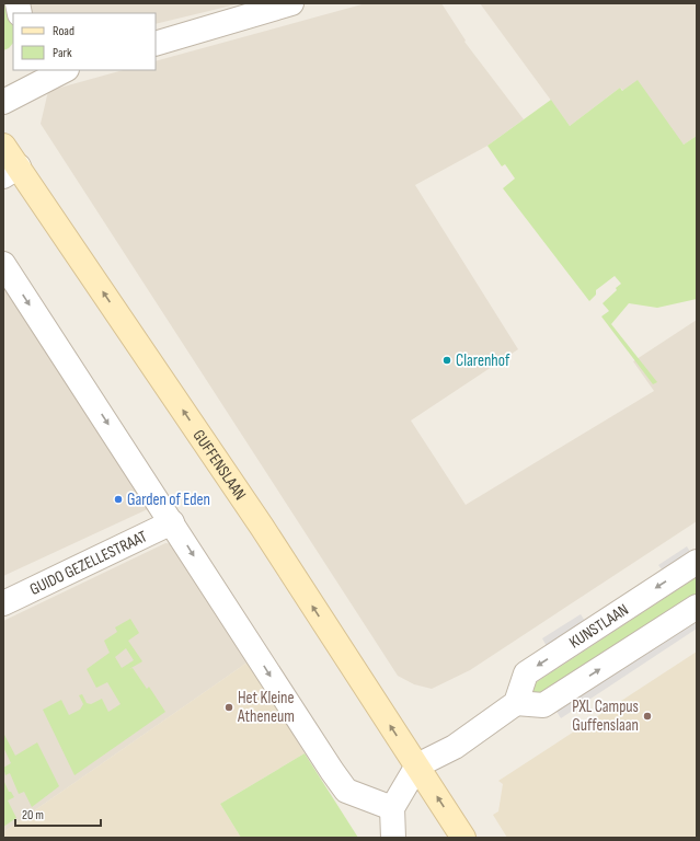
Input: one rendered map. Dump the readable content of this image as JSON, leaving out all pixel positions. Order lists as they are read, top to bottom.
{
  "streets": {
    "main road": ["GUFFENSLAAN"],
    "street": ["GUIDO GEZELLESTRAAT", "KUNSTLAAN"]
  },
  "one_way": ["GUFFENSLAAN"],
  "places": [
    "Clarenhof",
    "Garden of Eden",
    "Het Kleine Atheneum",
    "PXL Campus Guffenslaan"
  ],
  "legend": ["Road", "Park"],
  "scale_bar": "20 m"
}
